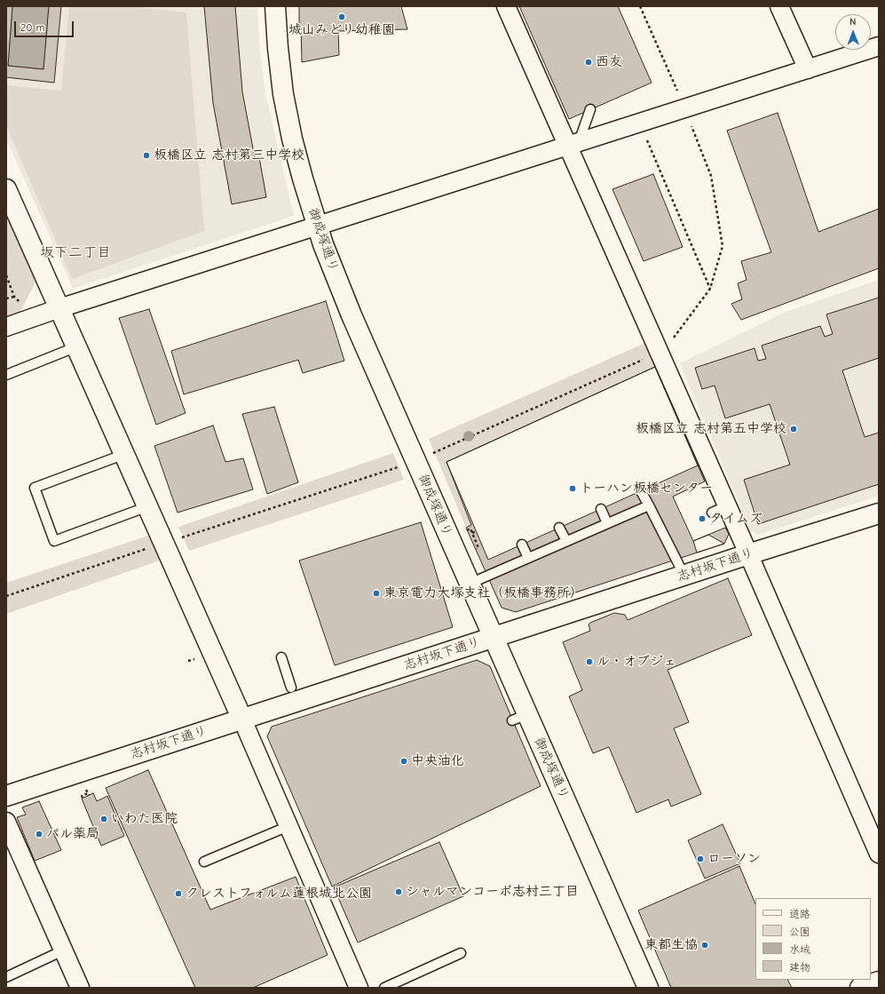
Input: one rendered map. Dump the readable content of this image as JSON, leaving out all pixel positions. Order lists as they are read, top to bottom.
{
  "streets": {
    "street": ["御成塚通り", "志村坂下通り"]
  },
  "crossings": [
    ["御成塚通り", "志村坂下通り"]
  ],
  "districts": ["坂下二丁目"],
  "places": [
    "城山みどり幼稚園",
    "西友",
    "板橋区立 志村第三中学校",
    "板橋区立 志村第五中学校",
    "トーハン板橋センター",
    "タイムズ",
    "東京電力大塚支社（板橋事務所）",
    "ル・オブジェ",
    "中央油化",
    "いわた医院",
    "パル薬局",
    "ローソン",
    "シャルマンコーポ志村三丁目",
    "クレストフォルム蓮根城北公園",
    "東都生協"
  ],
  "legend": [
    "道路",
    "公園",
    "水域",
    "建物"
  ],
  "scale_bar": "20 m",
  "north": "top"
}
